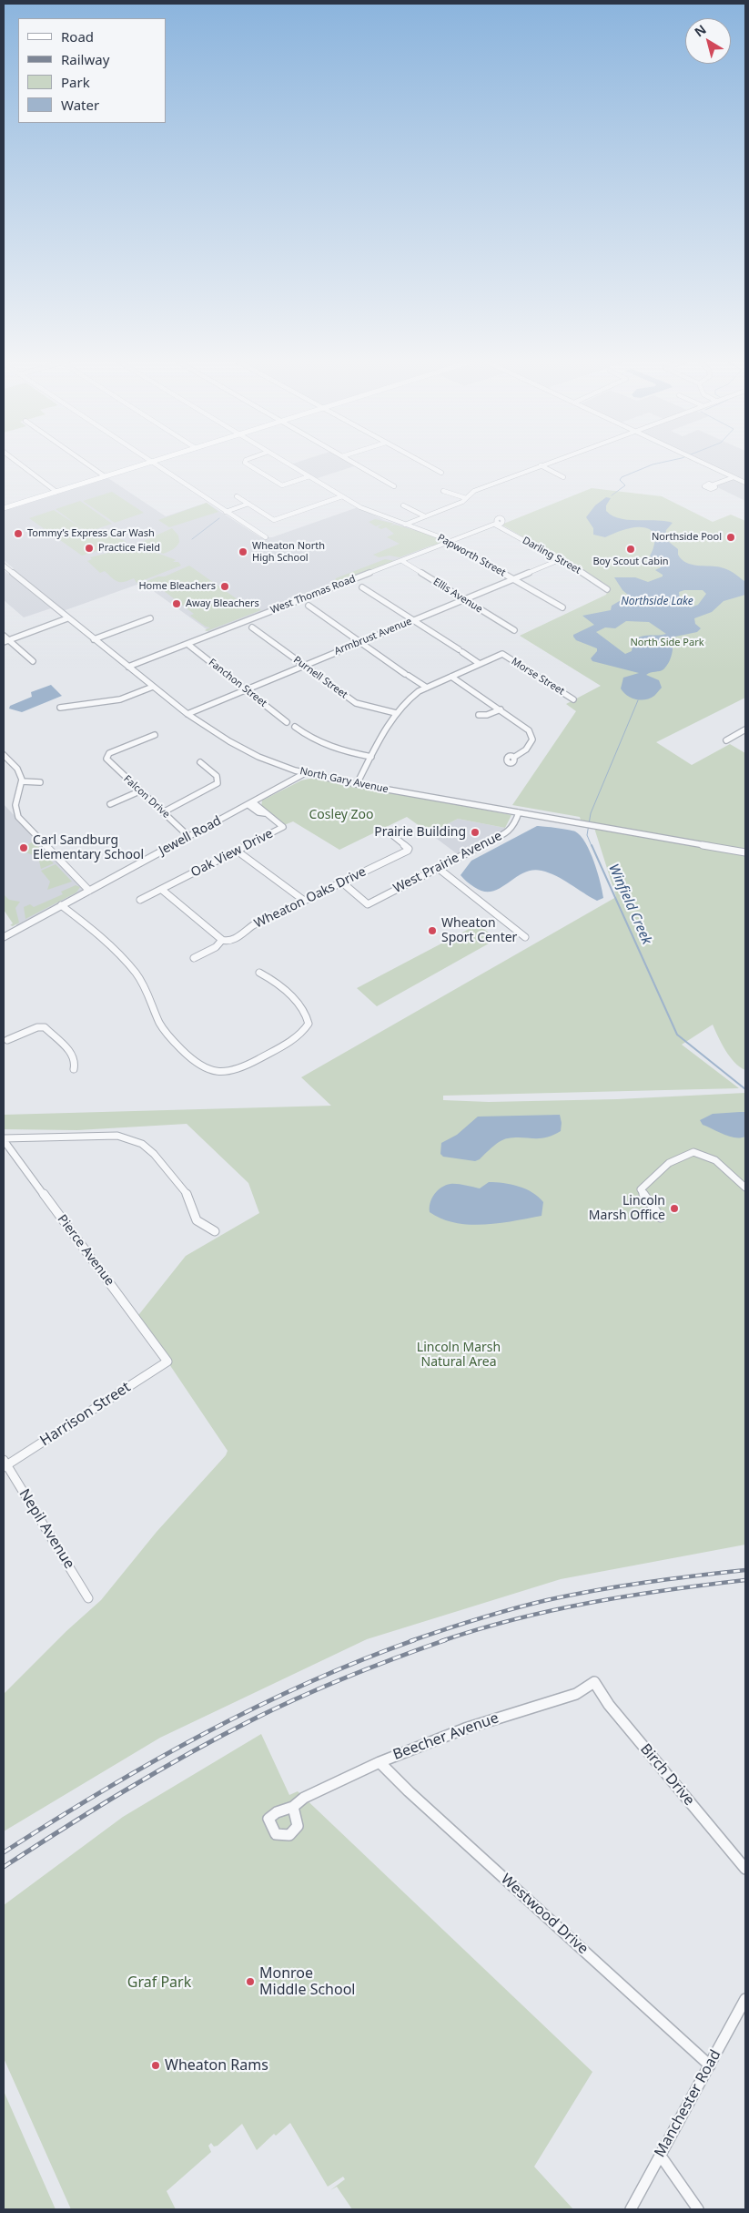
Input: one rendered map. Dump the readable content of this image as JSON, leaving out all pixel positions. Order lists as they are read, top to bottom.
{
  "streets": {
    "street": [
      "Papworth Street",
      "Darling Street",
      "West Thomas Road",
      "Ellis Avenue",
      "Armbrust Avenue",
      "Morse Street",
      "Purnell Street",
      "Fanchon Street",
      "North Gary Avenue",
      "Falcon Drive",
      "Jewell Road",
      "Oak View Drive",
      "West Prairie Avenue",
      "Wheaton Oaks Drive",
      "Pierce Avenue",
      "Harrison Street",
      "Nepil Avenue",
      "Beecher Avenue",
      "Birch Drive",
      "Westwood Drive",
      "Manchester Road"
    ]
  },
  "crossings": [
    ["Papworth Street", "West Thomas Road"],
    ["Papworth Street", "Armbrust Avenue"],
    ["Darling Street", "West Thomas Road"],
    ["Darling Street", "Armbrust Avenue"],
    ["West Thomas Road", "Ellis Avenue"],
    ["West Thomas Road", "Fanchon Street"],
    ["West Thomas Road", "North Gary Avenue"],
    ["Ellis Avenue", "Armbrust Avenue"],
    ["Armbrust Avenue", "Purnell Street"],
    ["Armbrust Avenue", "Fanchon Street"],
    ["Armbrust Avenue", "North Gary Avenue"],
    ["North Gary Avenue", "Jewell Road"],
    ["North Gary Avenue", "West Prairie Avenue"],
    ["Falcon Drive", "Jewell Road"],
    ["Jewell Road", "Oak View Drive"],
    ["West Prairie Avenue", "Wheaton Oaks Drive"],
    ["Pierce Avenue", "Harrison Street"],
    ["Harrison Street", "Nepil Avenue"],
    ["Beecher Avenue", "Birch Drive"],
    ["Beecher Avenue", "Westwood Drive"],
    ["Westwood Drive", "Manchester Road"]
  ],
  "water": ["Northside Lake", "Winfield Creek"],
  "parks": [
    "North Side Park",
    "Cosley Zoo",
    "Lincoln Marsh Natural Area",
    "Graf Park"
  ],
  "places": [
    "Tommy’s Express Car Wash",
    "Northside Pool",
    "Practice Field",
    "Boy Scout Cabin",
    "Wheaton North High School",
    "Home Bleachers",
    "Away Bleachers",
    "Prairie Building",
    "Carl Sandburg Elementary School",
    "Wheaton Sport Center",
    "Lincoln Marsh Office",
    "Monroe Middle School",
    "Wheaton Rams"
  ],
  "legend": [
    "Road",
    "Railway",
    "Park",
    "Water"
  ],
  "north": "top left"
}
